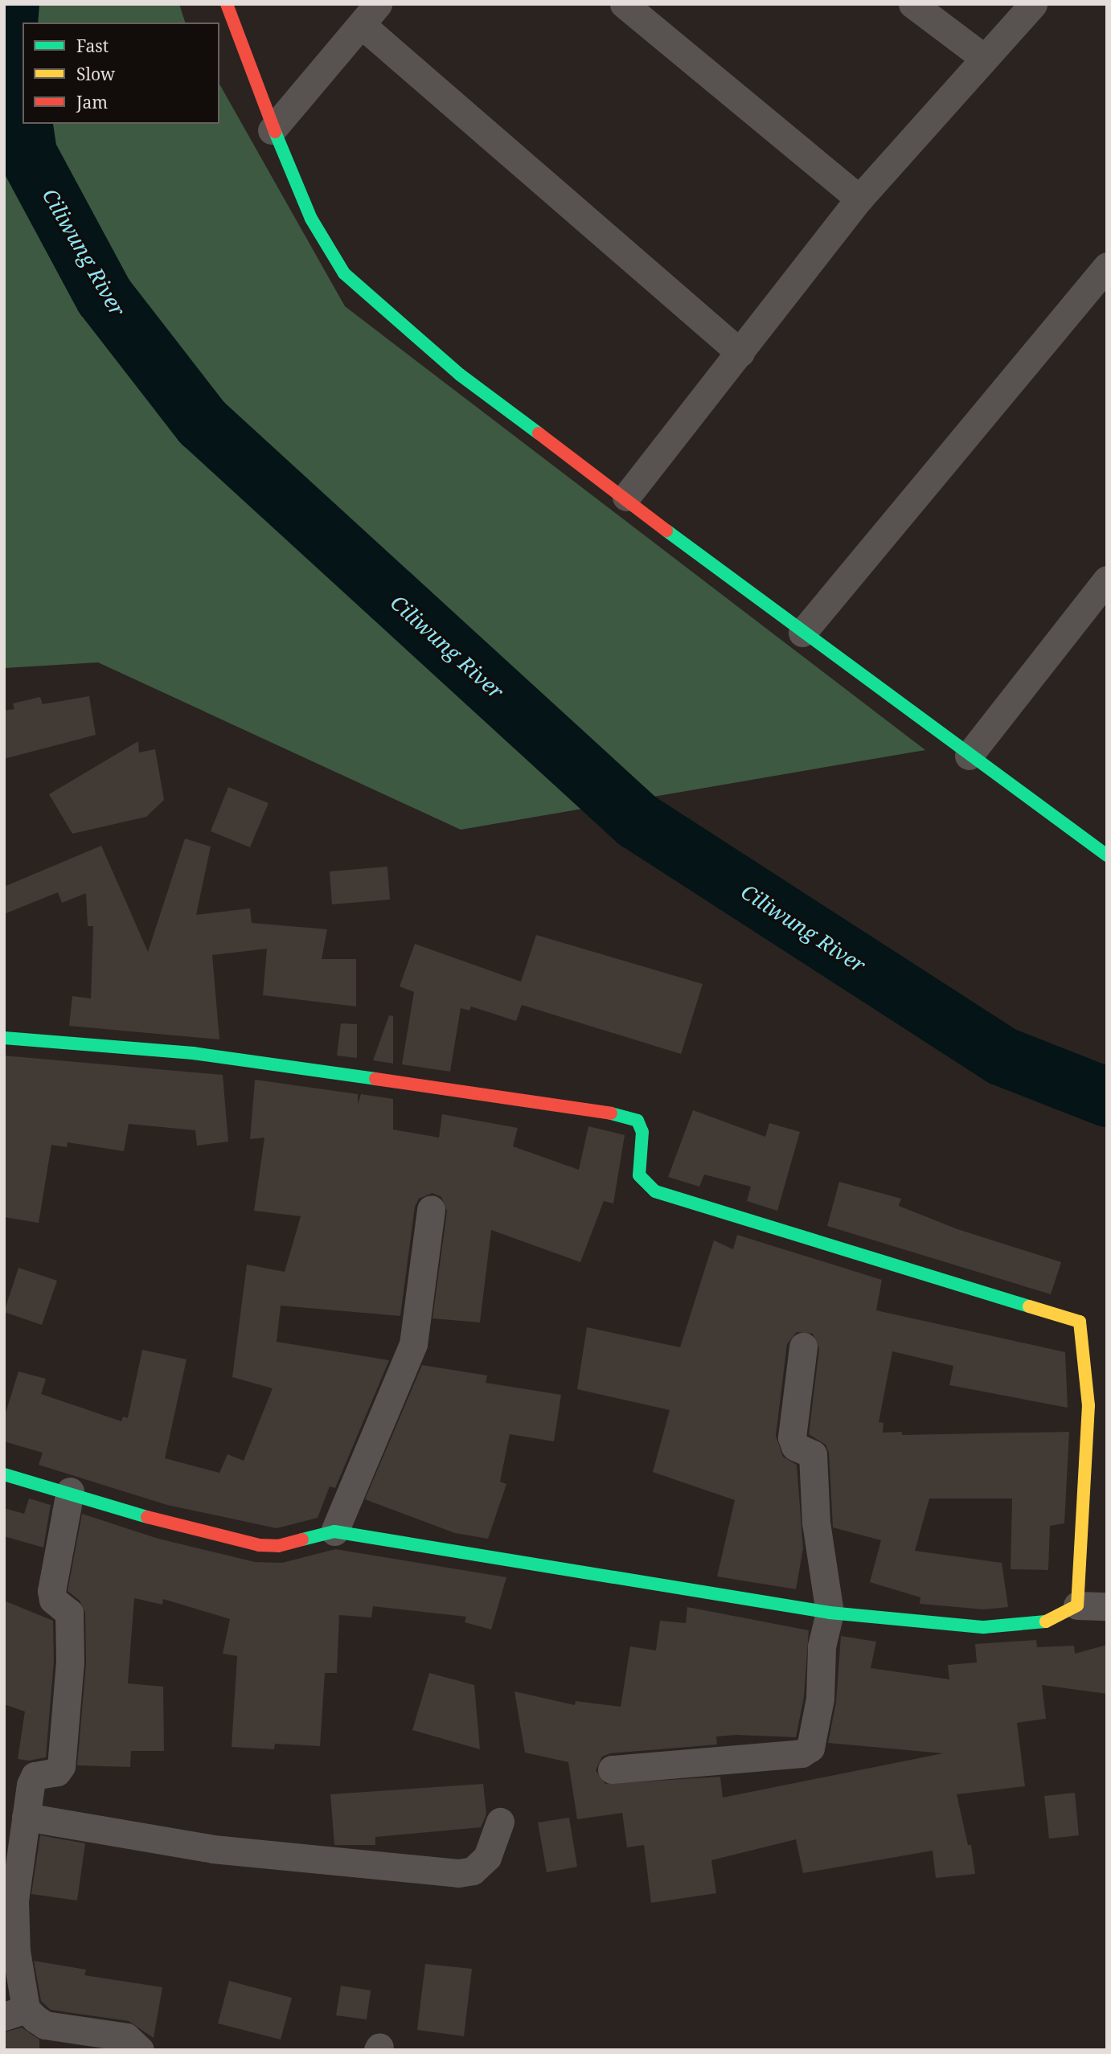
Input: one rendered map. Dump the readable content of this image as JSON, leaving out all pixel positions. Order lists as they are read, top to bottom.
{
  "water": ["Ciliwung River"],
  "legend": ["Fast", "Slow", "Jam"]
}
